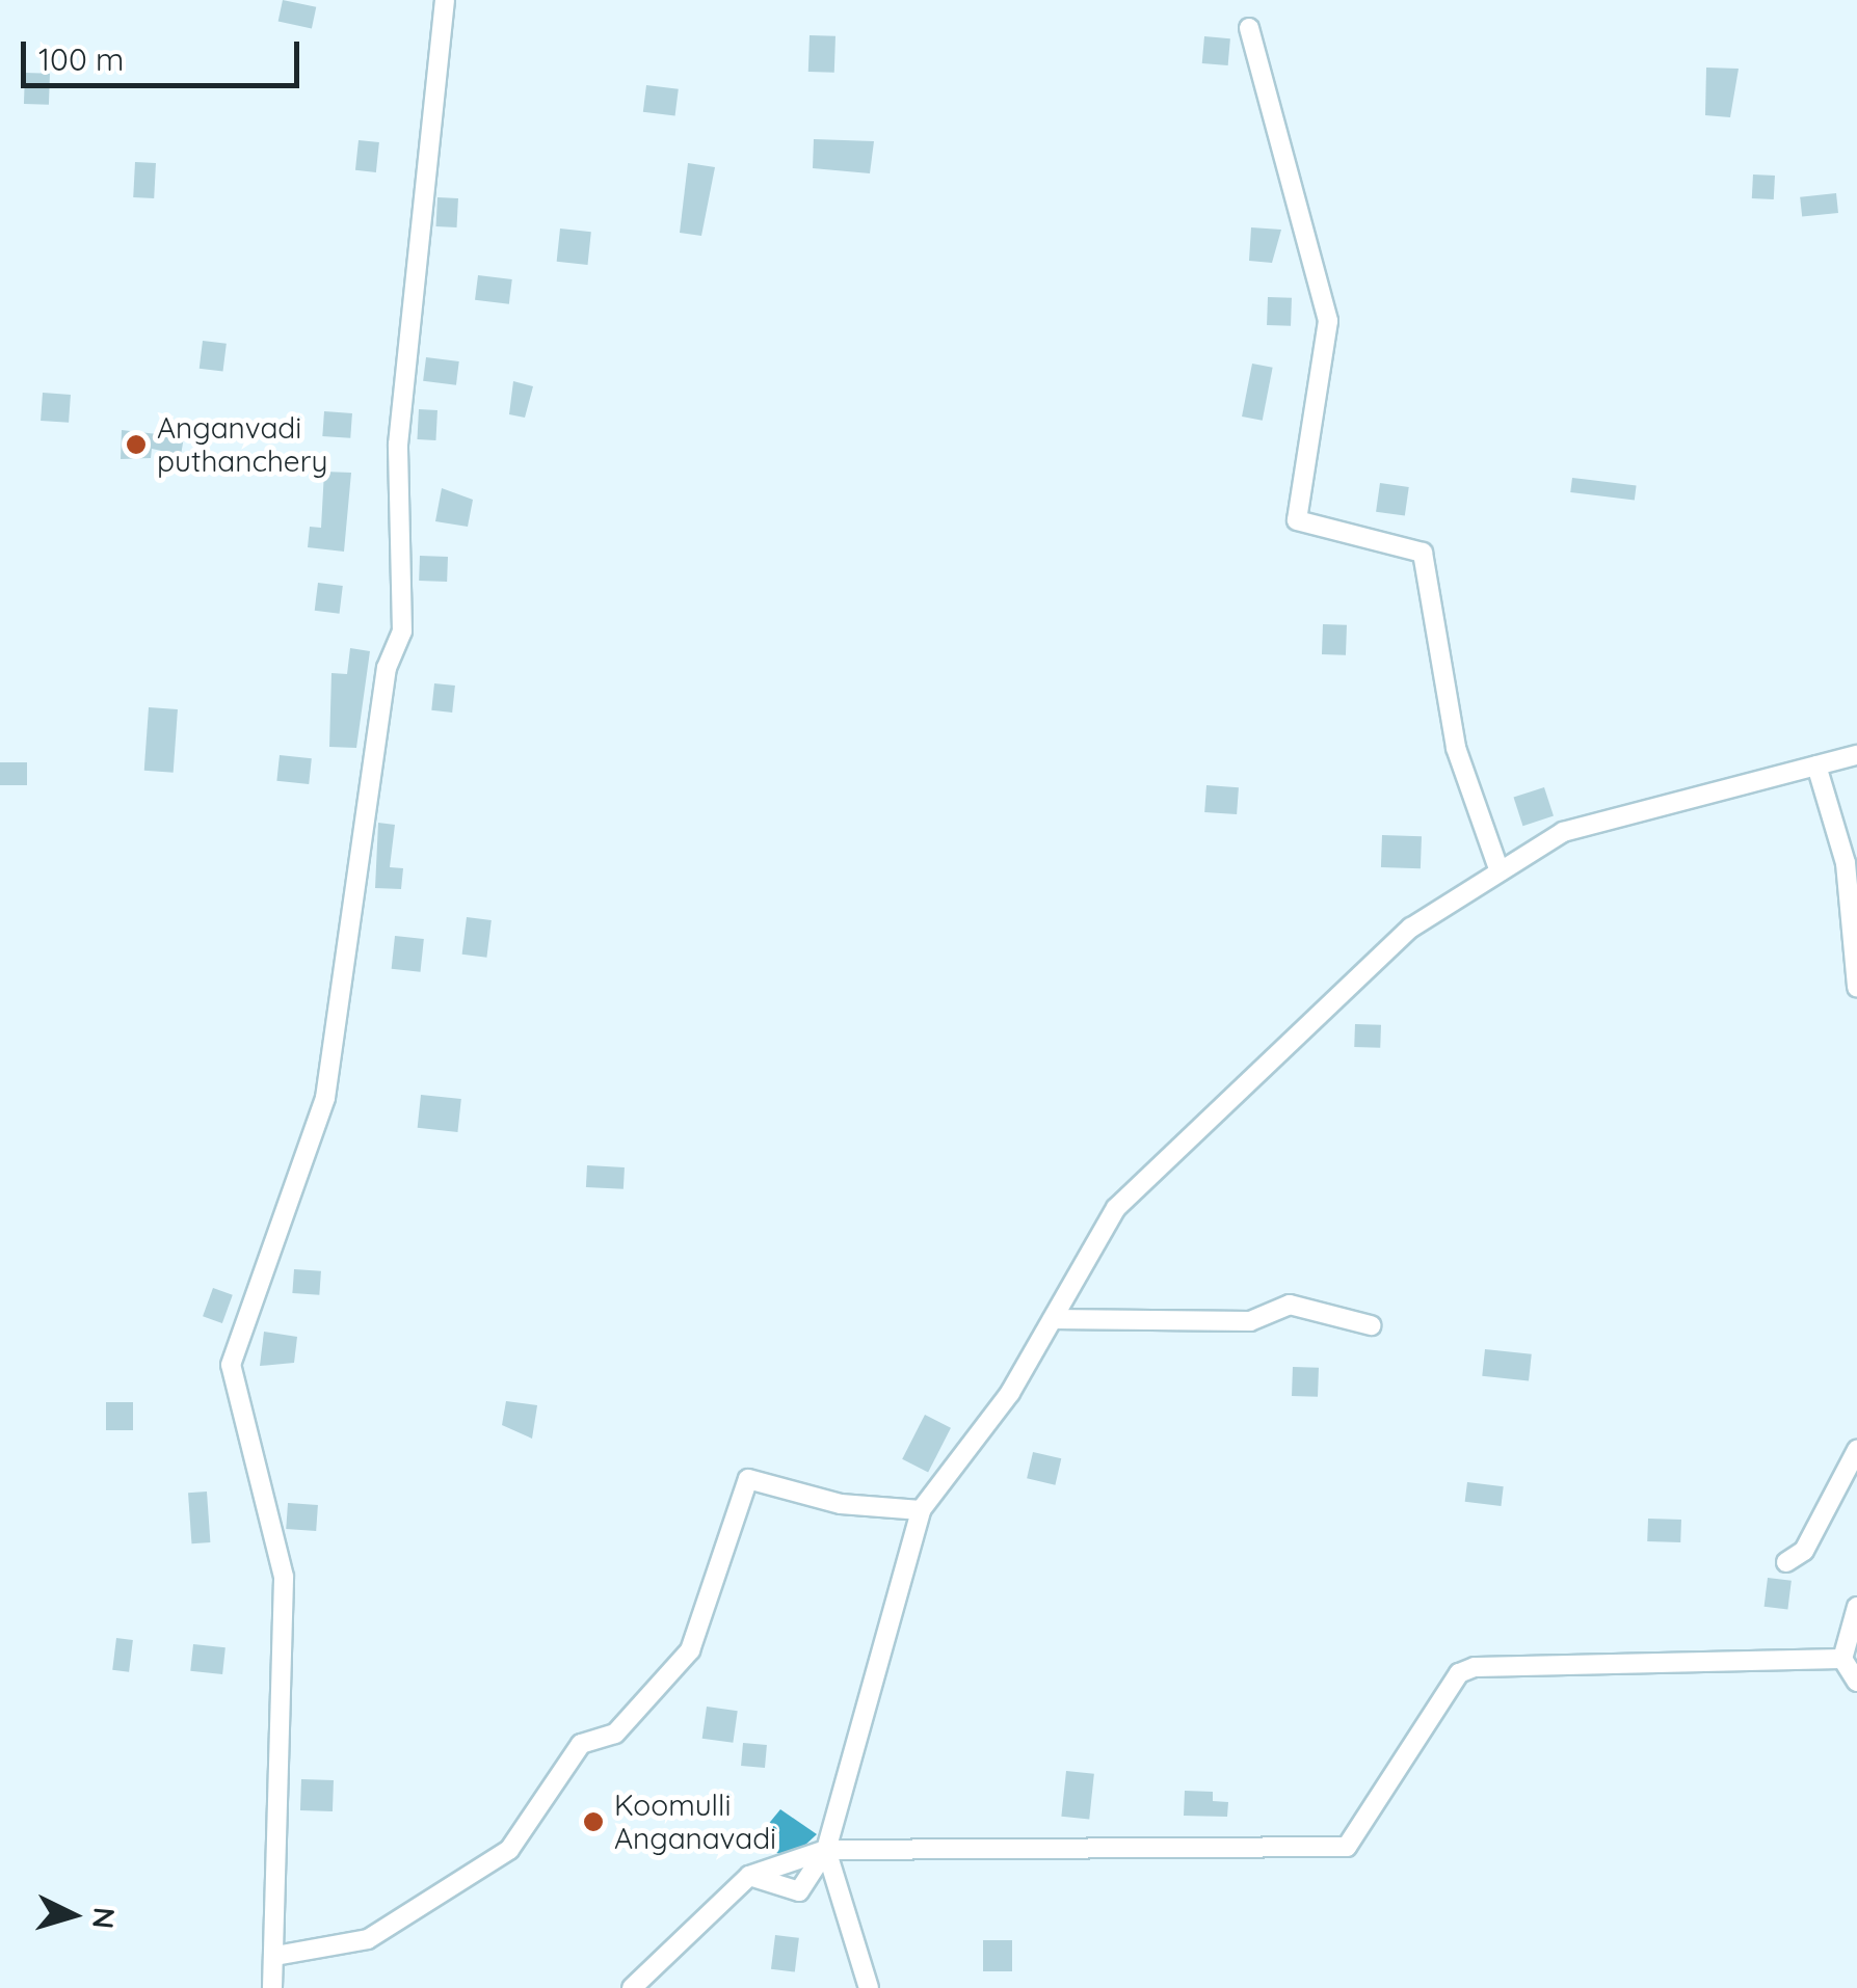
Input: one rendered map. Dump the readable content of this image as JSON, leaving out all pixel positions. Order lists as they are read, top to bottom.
{
  "places": ["Anganvadi puthanchery", "Koomulli Anganavadi"],
  "scale_bar": "100 m",
  "north": "right"
}
